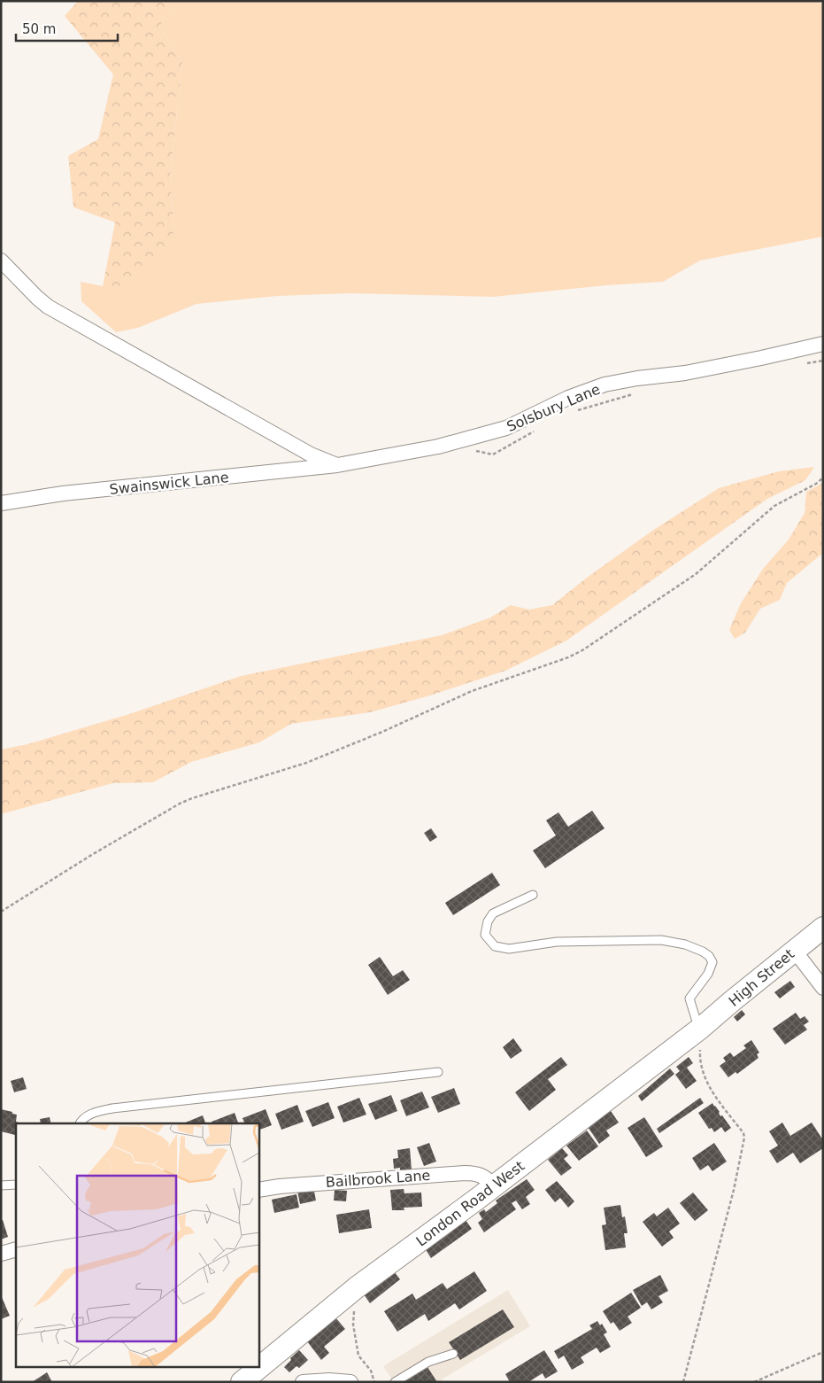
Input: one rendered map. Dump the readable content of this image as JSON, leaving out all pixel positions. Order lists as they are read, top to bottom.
{
  "streets": {
    "street": [
      "Solsbury Lane",
      "Swainswick Lane",
      "High Street",
      "Bailbrook Lane",
      "London Road West"
    ]
  },
  "crossings": [
    ["Solsbury Lane", "Swainswick Lane"],
    ["High Street", "London Road West"],
    ["Bailbrook Lane", "London Road West"]
  ],
  "scale_bar": "50 m"
}
